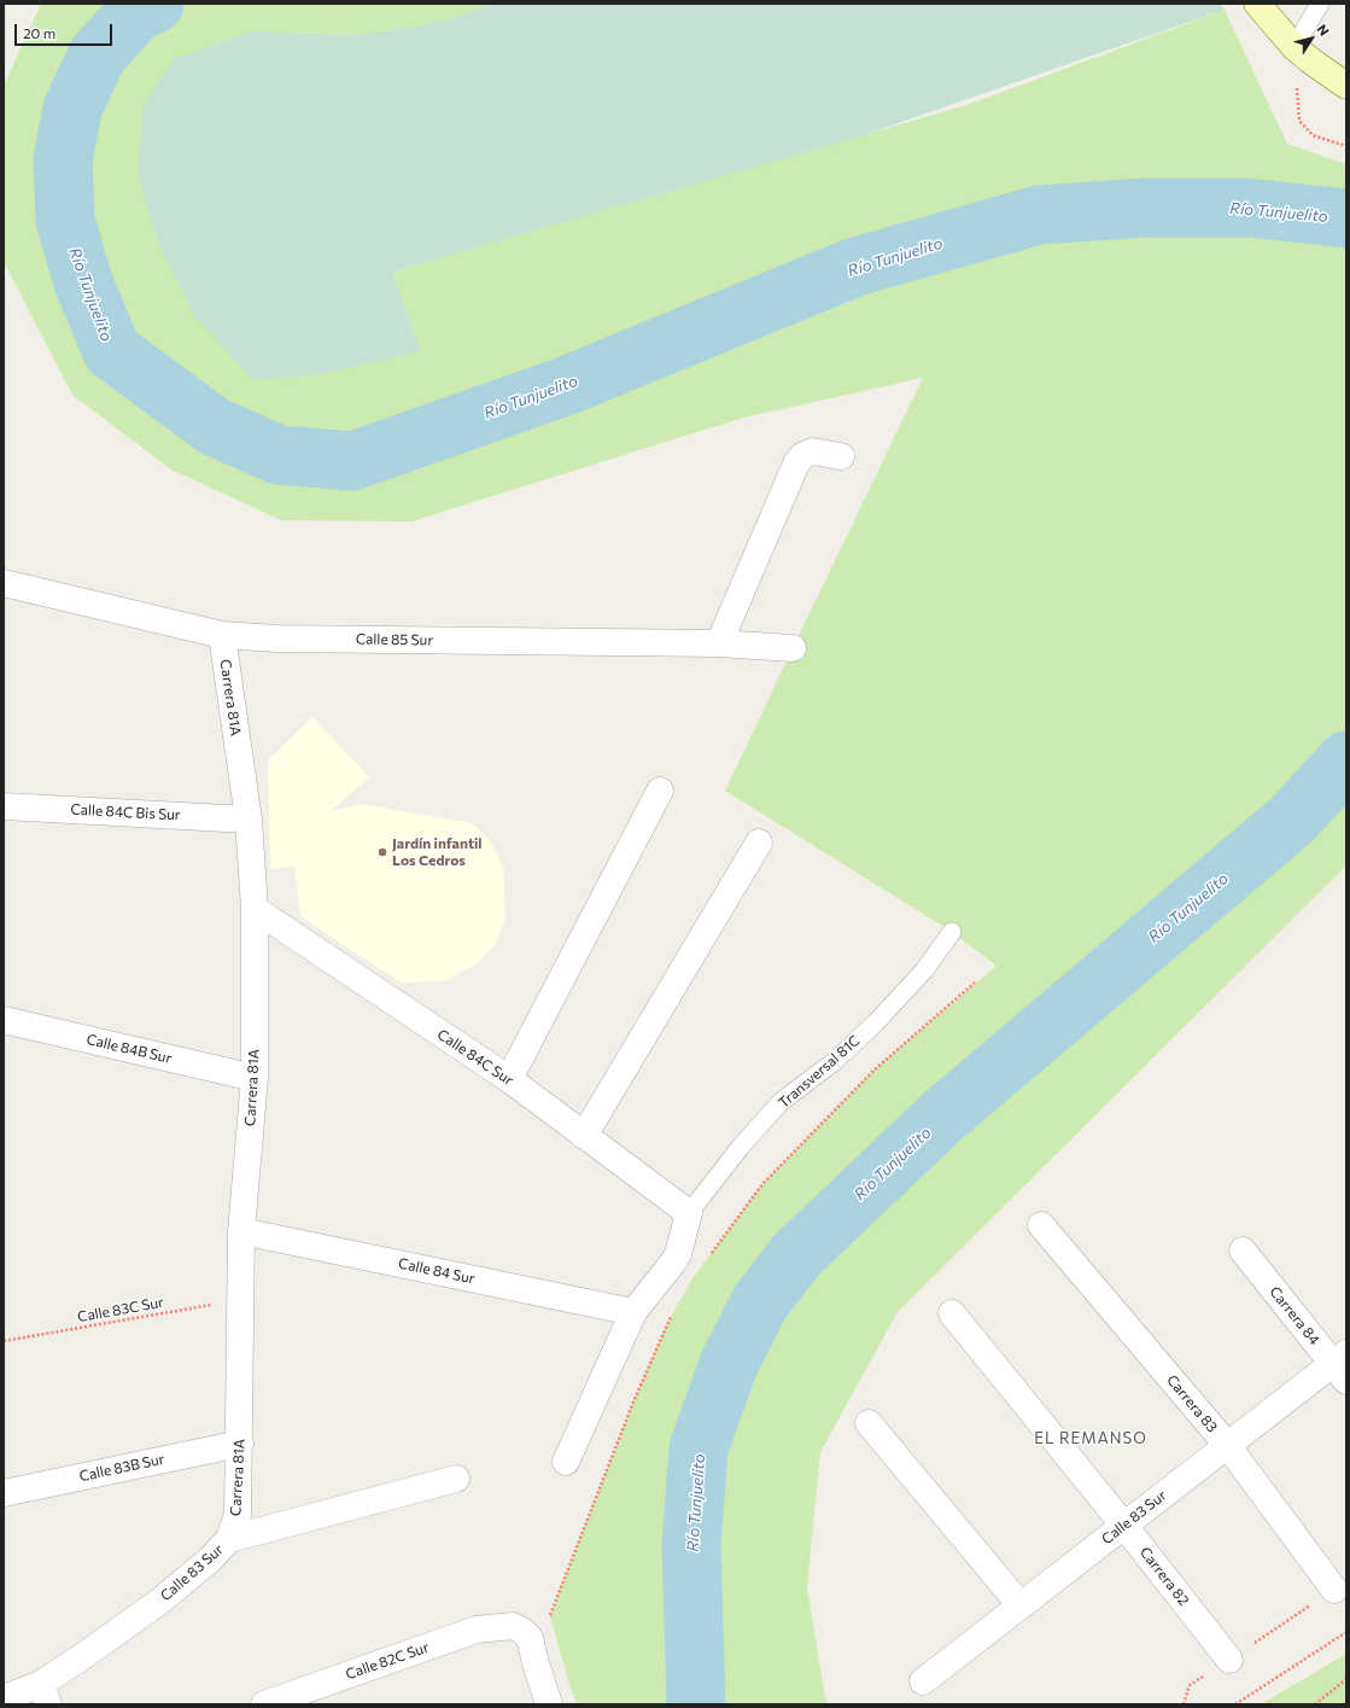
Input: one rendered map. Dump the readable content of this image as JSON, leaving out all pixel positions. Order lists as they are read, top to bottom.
{
  "streets": {
    "street": [
      "Calle 85 Sur",
      "Carrera 81A",
      "Calle 84C Bis Sur",
      "Calle 84B Sur",
      "Calle 84C Sur",
      "Calle 84 Sur",
      "Carrera 84",
      "Carrera 83",
      "Calle 83B Sur",
      "Calle 83 Sur",
      "Carrera 82",
      "Calle 82C Sur"
    ],
    "lane": ["Transversal 81C"],
    "path": ["Calle 83C Sur"]
  },
  "crossings": [
    ["Calle 85 Sur", "Carrera 81A"],
    ["Carrera 81A", "Calle 84C Bis Sur"],
    ["Carrera 81A", "Calle 84B Sur"],
    ["Carrera 81A", "Calle 84C Sur"],
    ["Carrera 81A", "Calle 84 Sur"],
    ["Carrera 81A", "Calle 83C Sur"],
    ["Carrera 81A", "Calle 83B Sur"],
    ["Carrera 81A", "Calle 83 Sur"],
    ["Calle 84C Sur", "Transversal 81C"],
    ["Carrera 84", "Calle 83 Sur"],
    ["Carrera 83", "Calle 83 Sur"],
    ["Calle 83 Sur", "Carrera 82"]
  ],
  "districts": ["EL REMANSO"],
  "water": ["Río Tunjuelito"],
  "places": ["Jardín infantil Los Cedros"],
  "scale_bar": "20 m",
  "north": "top right"
}
